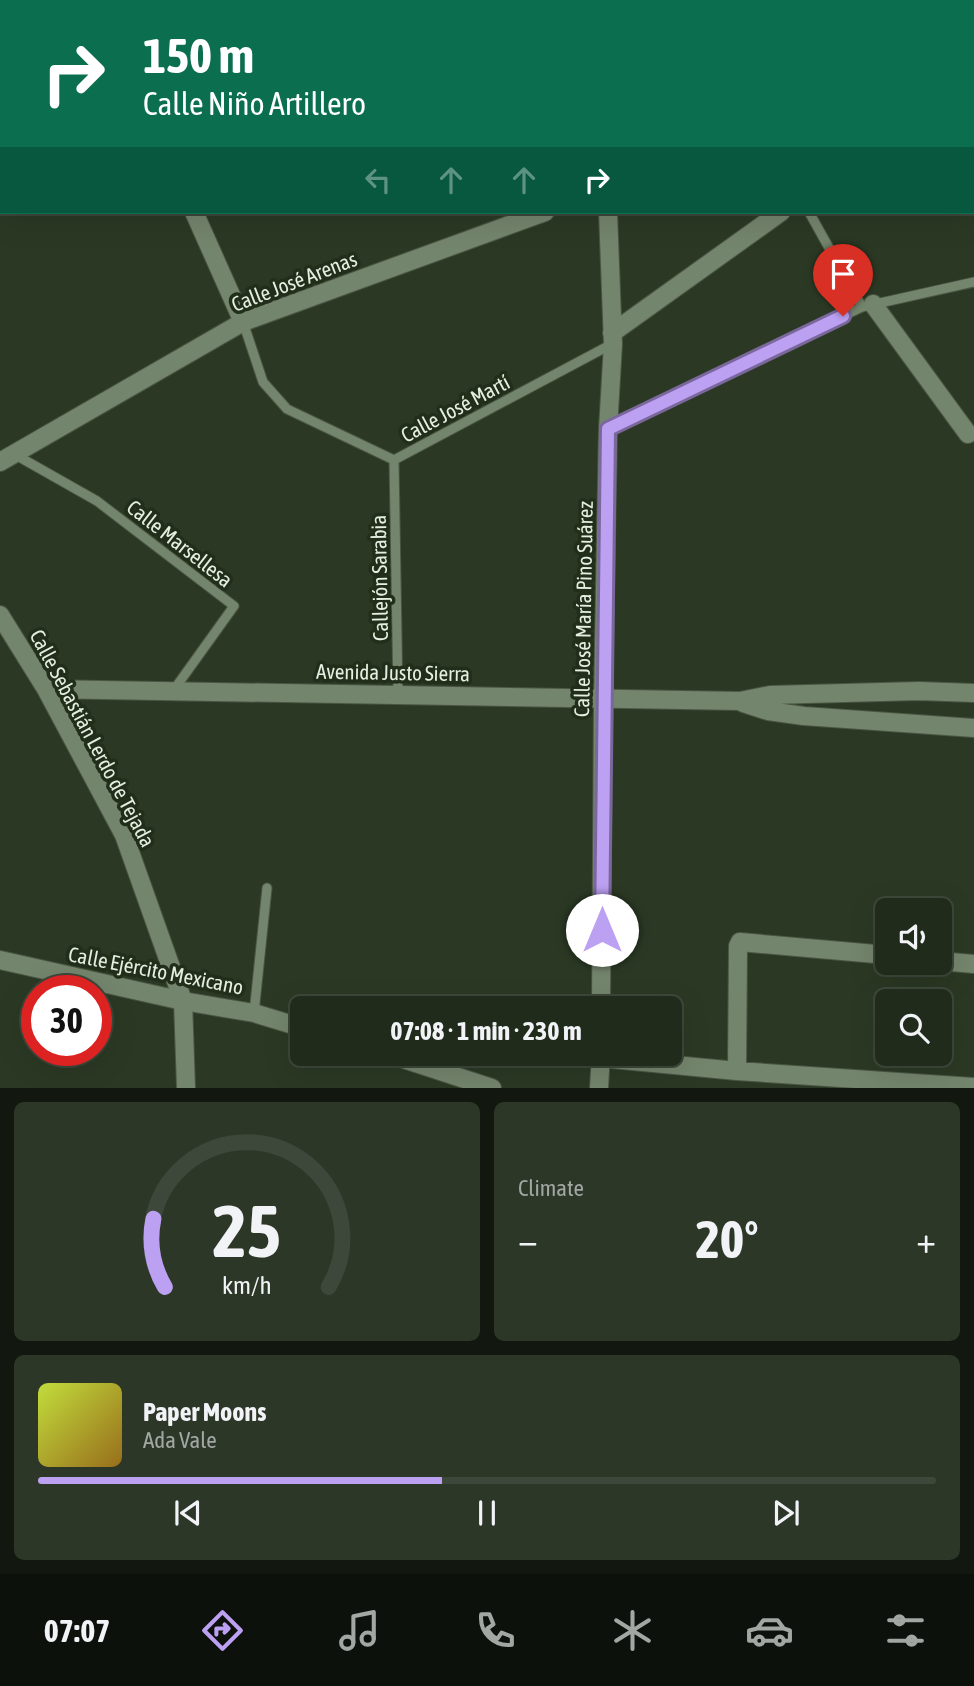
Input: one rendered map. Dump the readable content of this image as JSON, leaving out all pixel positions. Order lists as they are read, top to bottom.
{
  "streets": {
    "street": [
      "Calle José Arenas",
      "Calle José María Pino Suárez",
      "Avenida Justo Sierra",
      "Calle Sebastián Lerdo de Tejada",
      "Calle Ejército Mexicano"
    ],
    "lane": ["Calle José Martí", "Calle Marsellesa", "Callejón Sarabia"]
  },
  "crossings": [
    ["Calle José Arenas", "Calle José Martí"],
    ["Calle José Arenas", "Calle Marsellesa"],
    ["Calle José Martí", "Callejón Sarabia"],
    ["Calle José Martí", "Calle José María Pino Suárez"],
    ["Calle Marsellesa", "Avenida Justo Sierra"],
    ["Callejón Sarabia", "Avenida Justo Sierra"],
    ["Calle José María Pino Suárez", "Avenida Justo Sierra"],
    ["Avenida Justo Sierra", "Calle Sebastián Lerdo de Tejada"],
    ["Calle Sebastián Lerdo de Tejada", "Calle Ejército Mexicano"]
  ],
  "page": {
    "turn": ["150 m", "Calle Niño Artillero"],
    "limit": "30",
    "trip": "07:08 · 1 min · 230 m",
    "tile": "Climate",
    "heat": ["−", "20°", "+"],
    "song": ["Paper Moons", "Ada Vale"],
    "tabs": "07:07",
    "gauge": ["25", "km/h"]
  }
}
